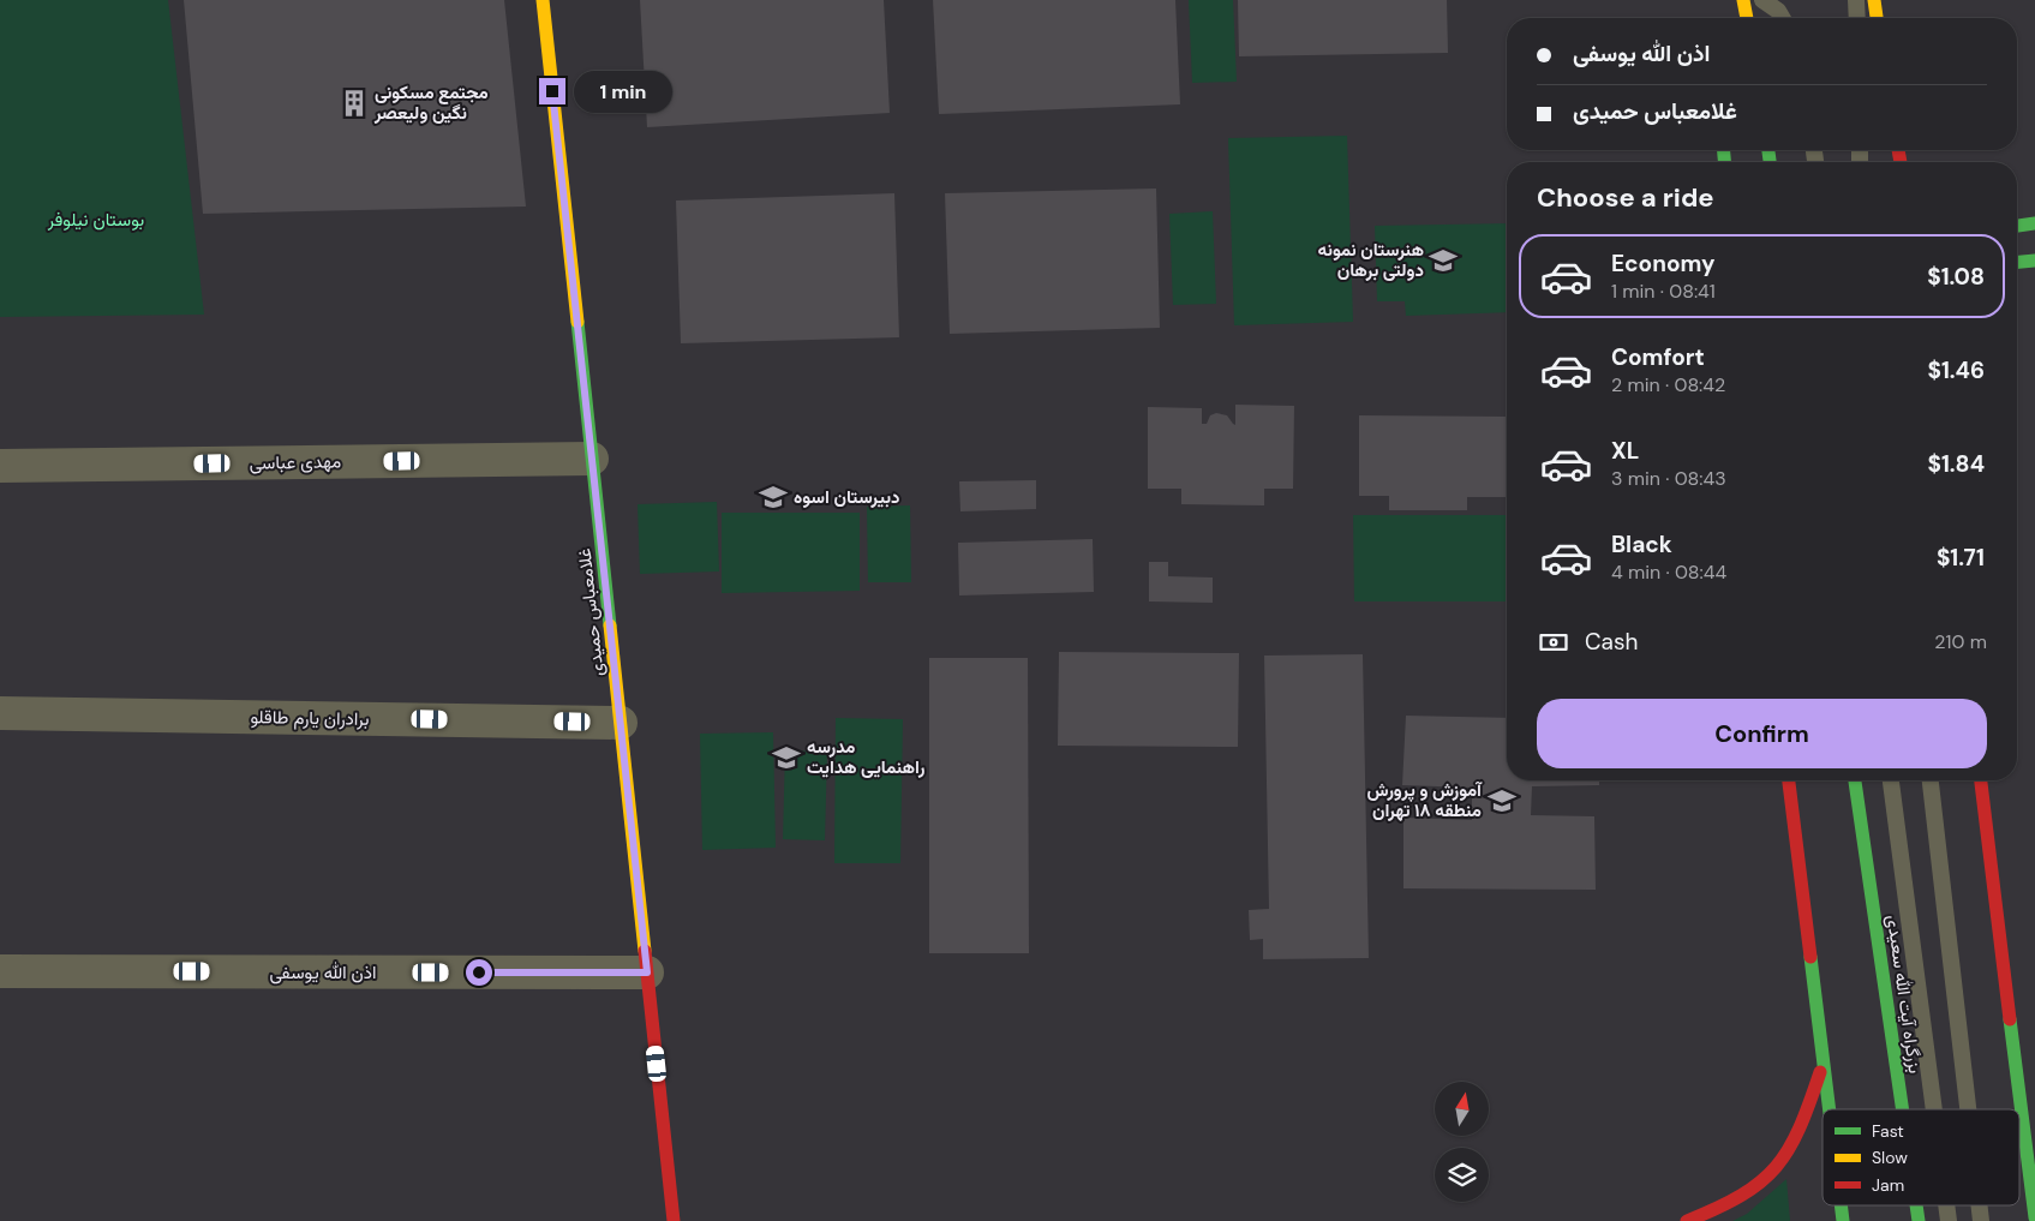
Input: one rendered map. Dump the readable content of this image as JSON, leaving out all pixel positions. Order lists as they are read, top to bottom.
{
  "streets": {
    "main road": ["غلامعباس حمیدی", "بزرگراه آیت الله سعیدی"],
    "street": ["مهدی عباسی", "برادران یارم طاقلو", "اذن الله یوسفی"]
  },
  "crossings": [
    ["مهدی عباسی", "غلامعباس حمیدی"],
    ["غلامعباس حمیدی", "برادران یارم طاقلو"],
    ["غلامعباس حمیدی", "اذن الله یوسفی"]
  ],
  "parks": ["بوستان نیلوفر"],
  "places": {
    "building": ["مجتمع مسکونی نگین ولیعصر"],
    "school or university": [
      "هنرستان نمونه دولتی برهان",
      "دبیرستان اسوه",
      "مدرسه راهنمایی هدایت",
      "آموزش و پرورش منطقه ۱۸ تهران"
    ]
  },
  "legend": ["Fast", "Slow", "Jam"],
  "north": "top",
  "page": {
    "banner": ["اذن الله یوسفی", "غلامعباس حمیدی"],
    "bubble": "1 min",
    "heading": "Choose a ride",
    "list": [
      {
        "name": "Economy",
        "note": "1 min · 08:41",
        "value": "$1.08"
      },
      {
        "name": "Comfort",
        "note": "2 min · 08:42",
        "value": "$1.46"
      },
      {
        "name": "XL",
        "note": "3 min · 08:43",
        "value": "$1.84"
      },
      {
        "name": "Black",
        "note": "4 min · 08:44",
        "value": "$1.71"
      }
    ],
    "pay": ["Cash", "210 m"],
    "buttons": "Confirm"
  }
}
